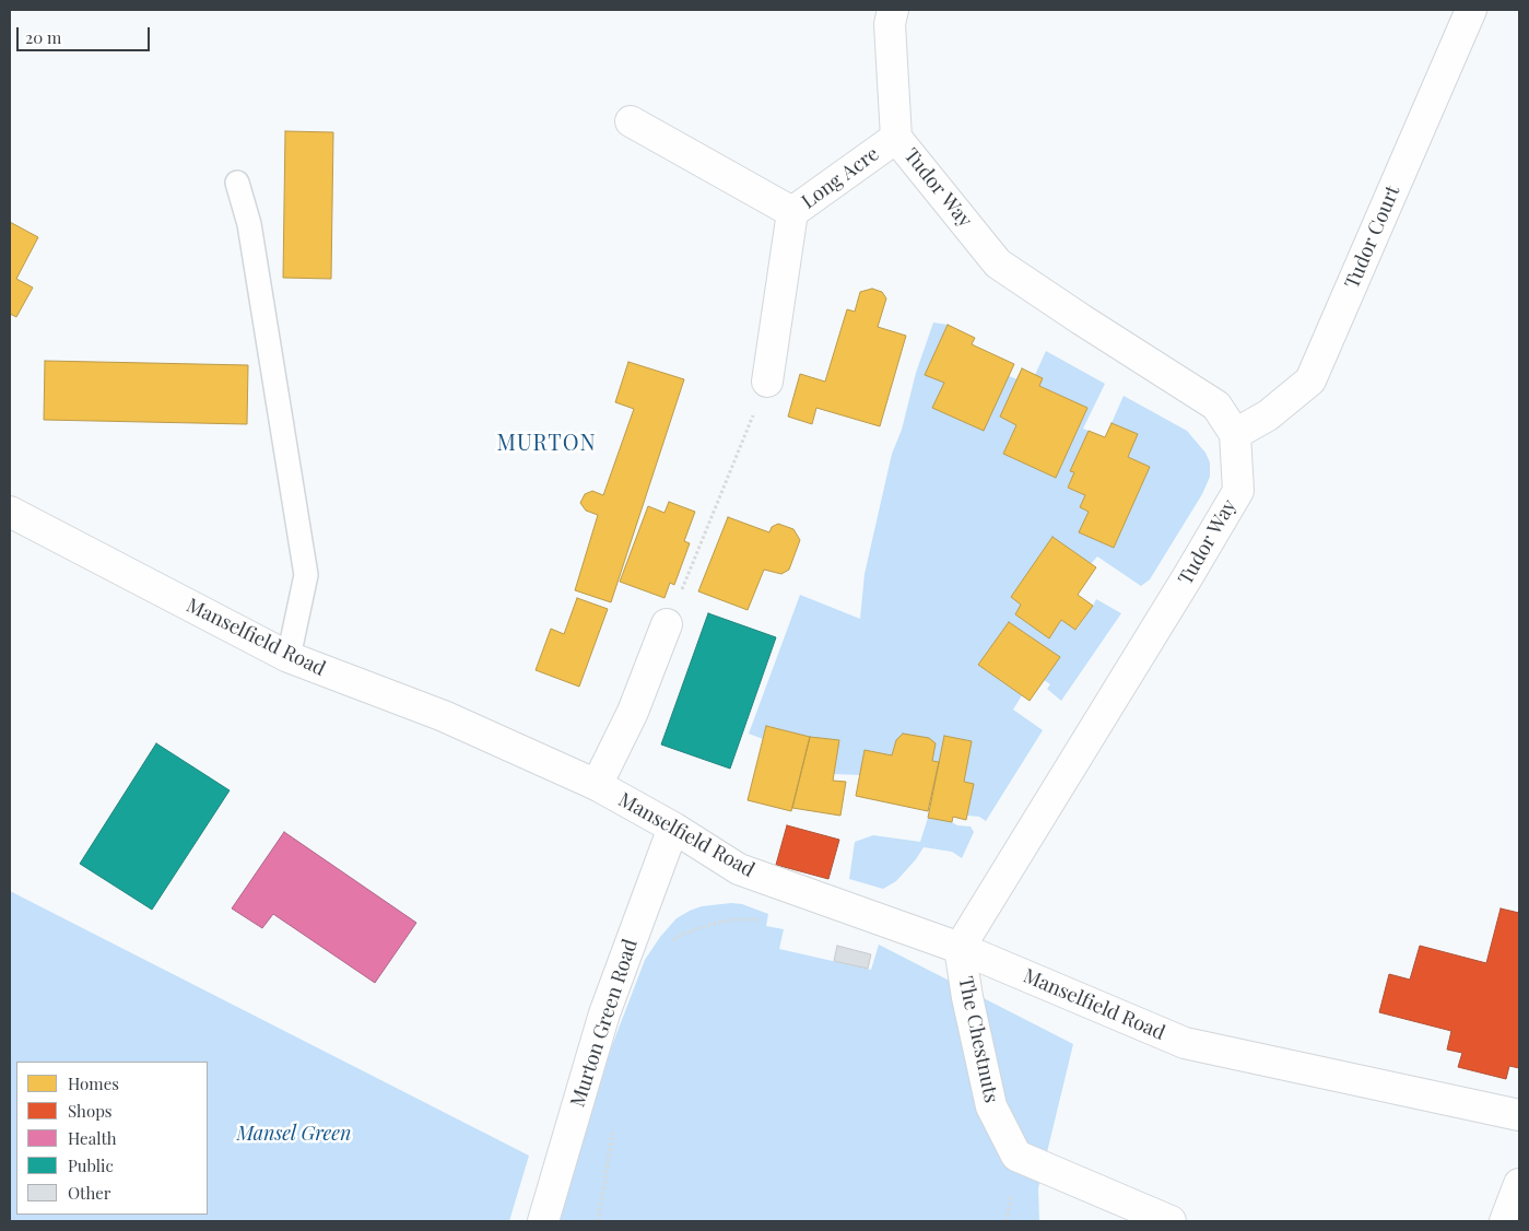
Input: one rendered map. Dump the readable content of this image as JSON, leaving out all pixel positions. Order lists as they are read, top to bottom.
{
  "streets": {
    "street": [
      "Long Acre",
      "Tudor Way",
      "Tudor Court",
      "Manselfield Road",
      "Murton Green Road",
      "The Chestnuts"
    ]
  },
  "crossings": [
    ["Long Acre", "Tudor Way"],
    ["Tudor Way", "Tudor Court"],
    ["Tudor Way", "Manselfield Road"],
    ["Tudor Way", "The Chestnuts"],
    ["Manselfield Road", "Murton Green Road"],
    ["Manselfield Road", "The Chestnuts"]
  ],
  "districts": ["MURTON"],
  "parks": ["Mansel Green"],
  "legend": [
    "Homes",
    "Shops",
    "Health",
    "Public",
    "Other"
  ],
  "scale_bar": "20 m"
}
